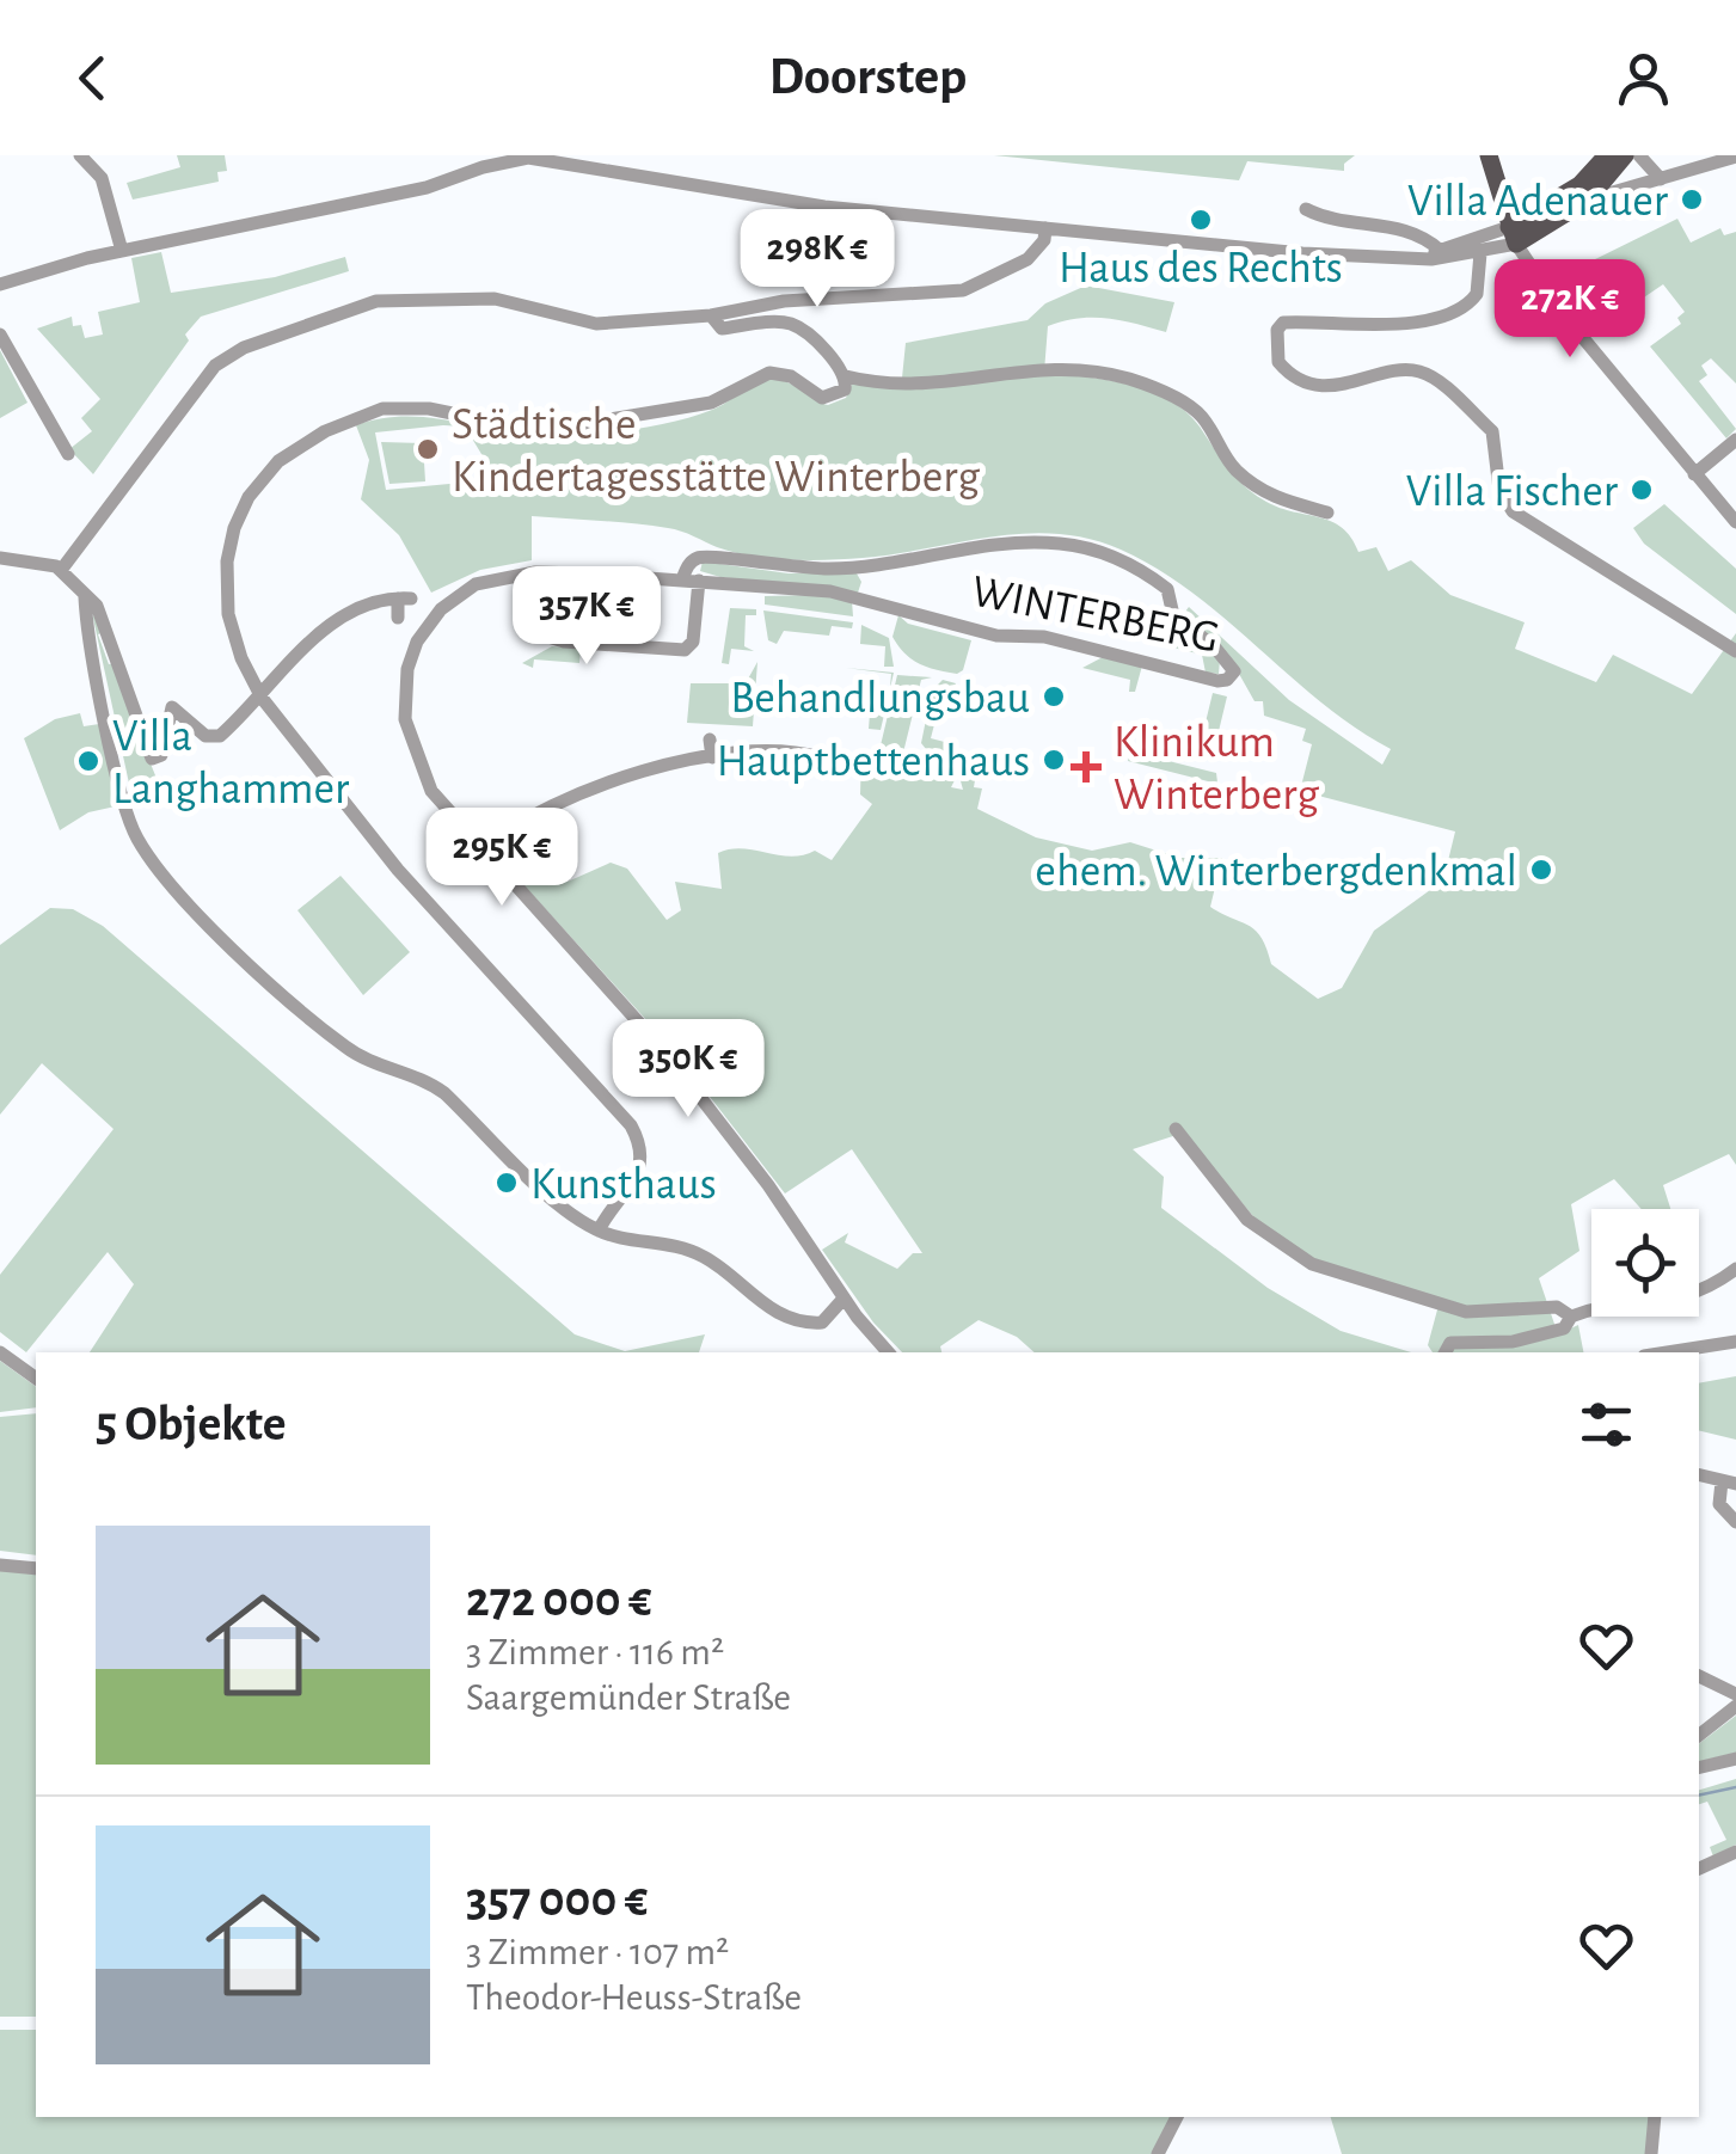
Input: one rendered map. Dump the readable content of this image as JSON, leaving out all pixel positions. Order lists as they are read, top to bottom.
{
  "streets": {
    "street": ["WINTERBERG"]
  },
  "places": {
    "other": [
      "Villa Adenauer",
      "Haus des Rechts",
      "Städtische Kindertagesstätte Winterberg",
      "Villa Fischer",
      "Behandlungsbau",
      "Hauptbettenhaus",
      "Villa Langhammer",
      "ehem. Winterbergdenkmal",
      "Kunsthaus"
    ],
    "health": ["Klinikum Winterberg"]
  },
  "page": {
    "header": "Doorstep",
    "price": [
      "298K €",
      "272K €",
      "357K €",
      "295K €",
      "350K €"
    ],
    "heading": "5 Objekte",
    "list": [
      {
        "name": "272 000 €",
        "note": "3 Zimmer · 116 m² · Saargemünder Straße"
      },
      {
        "name": "357 000 €",
        "note": "3 Zimmer · 107 m² · Theodor-Heuss-Straße"
      }
    ]
  }
}
